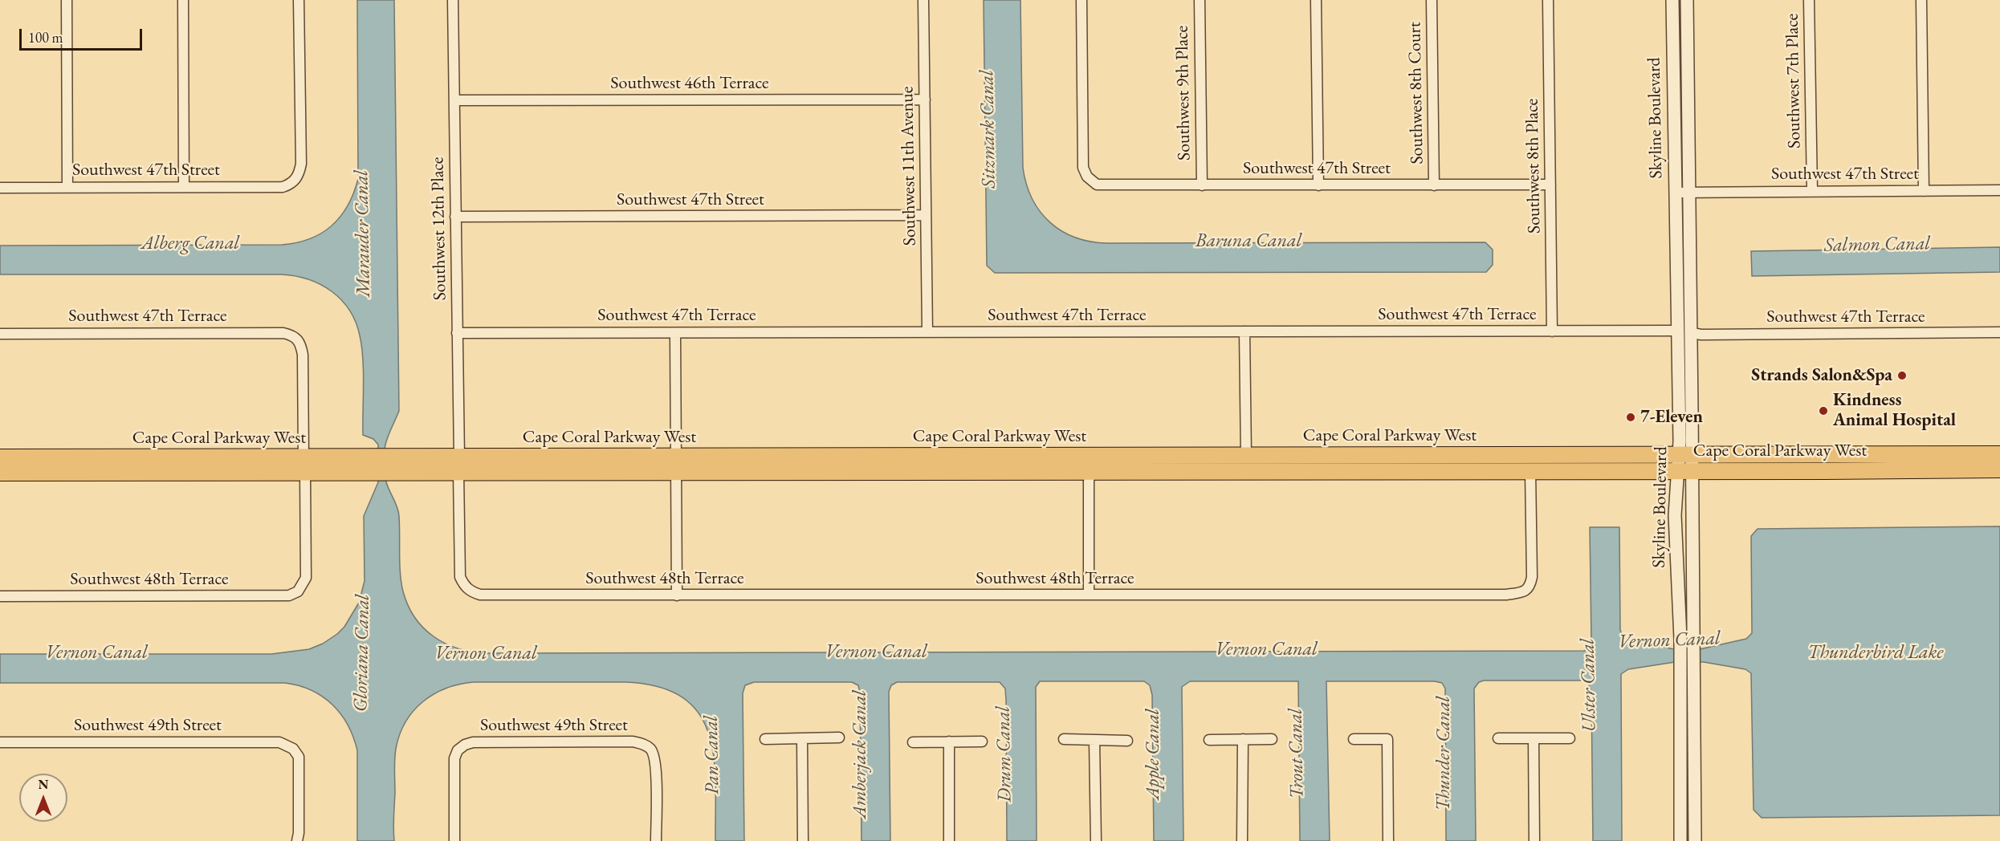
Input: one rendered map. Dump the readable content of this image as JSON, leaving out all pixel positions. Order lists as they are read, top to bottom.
{
  "streets": {
    "main road": ["Cape Coral Parkway West"],
    "street": [
      "Southwest 7th Place",
      "Southwest 46th Terrace",
      "Southwest 9th Place",
      "Southwest 8th Court",
      "Skyline Boulevard",
      "Southwest 11th Avenue",
      "Southwest 8th Place",
      "Southwest 47th Street",
      "Southwest 12th Place",
      "Southwest 47th Terrace",
      "Southwest 48th Terrace",
      "Southwest 49th Street"
    ]
  },
  "crossings": [
    ["Southwest 7th Place", "Southwest 47th Street"],
    ["Southwest 46th Terrace", "Southwest 11th Avenue"],
    ["Southwest 46th Terrace", "Southwest 12th Place"],
    ["Southwest 9th Place", "Southwest 47th Street"],
    ["Southwest 8th Court", "Southwest 47th Street"],
    ["Skyline Boulevard", "Southwest 47th Street"],
    ["Skyline Boulevard", "Southwest 47th Terrace"],
    ["Skyline Boulevard", "Cape Coral Parkway West"],
    ["Southwest 11th Avenue", "Southwest 47th Street"],
    ["Southwest 11th Avenue", "Southwest 47th Terrace"],
    ["Southwest 8th Place", "Southwest 47th Street"],
    ["Southwest 8th Place", "Southwest 47th Terrace"],
    ["Southwest 47th Street", "Southwest 12th Place"],
    ["Southwest 12th Place", "Southwest 47th Terrace"],
    ["Southwest 12th Place", "Cape Coral Parkway West"],
    ["Southwest 12th Place", "Southwest 48th Terrace"],
    ["Southwest 47th Terrace", "Cape Coral Parkway West"],
    ["Southwest 47th Terrace", "Southwest 48th Terrace"],
    ["Cape Coral Parkway West", "Southwest 48th Terrace"]
  ],
  "water": [
    "Sitzmark Canal",
    "Marauder Canal",
    "Baruna Canal",
    "Alberg Canal",
    "Salmon Canal",
    "Vernon Canal",
    "Thunderbird Lake",
    "Gloriana Canal",
    "Ulster Canal",
    "Trout Canal",
    "Thunder Canal",
    "Amberjack Canal",
    "Drum Canal",
    "Apple Canal",
    "Pan Canal"
  ],
  "places": ["Strands Salon&Spa", "Kindness Animal Hospital", "7-Eleven"],
  "scale_bar": "100 m",
  "north": "top"
}
